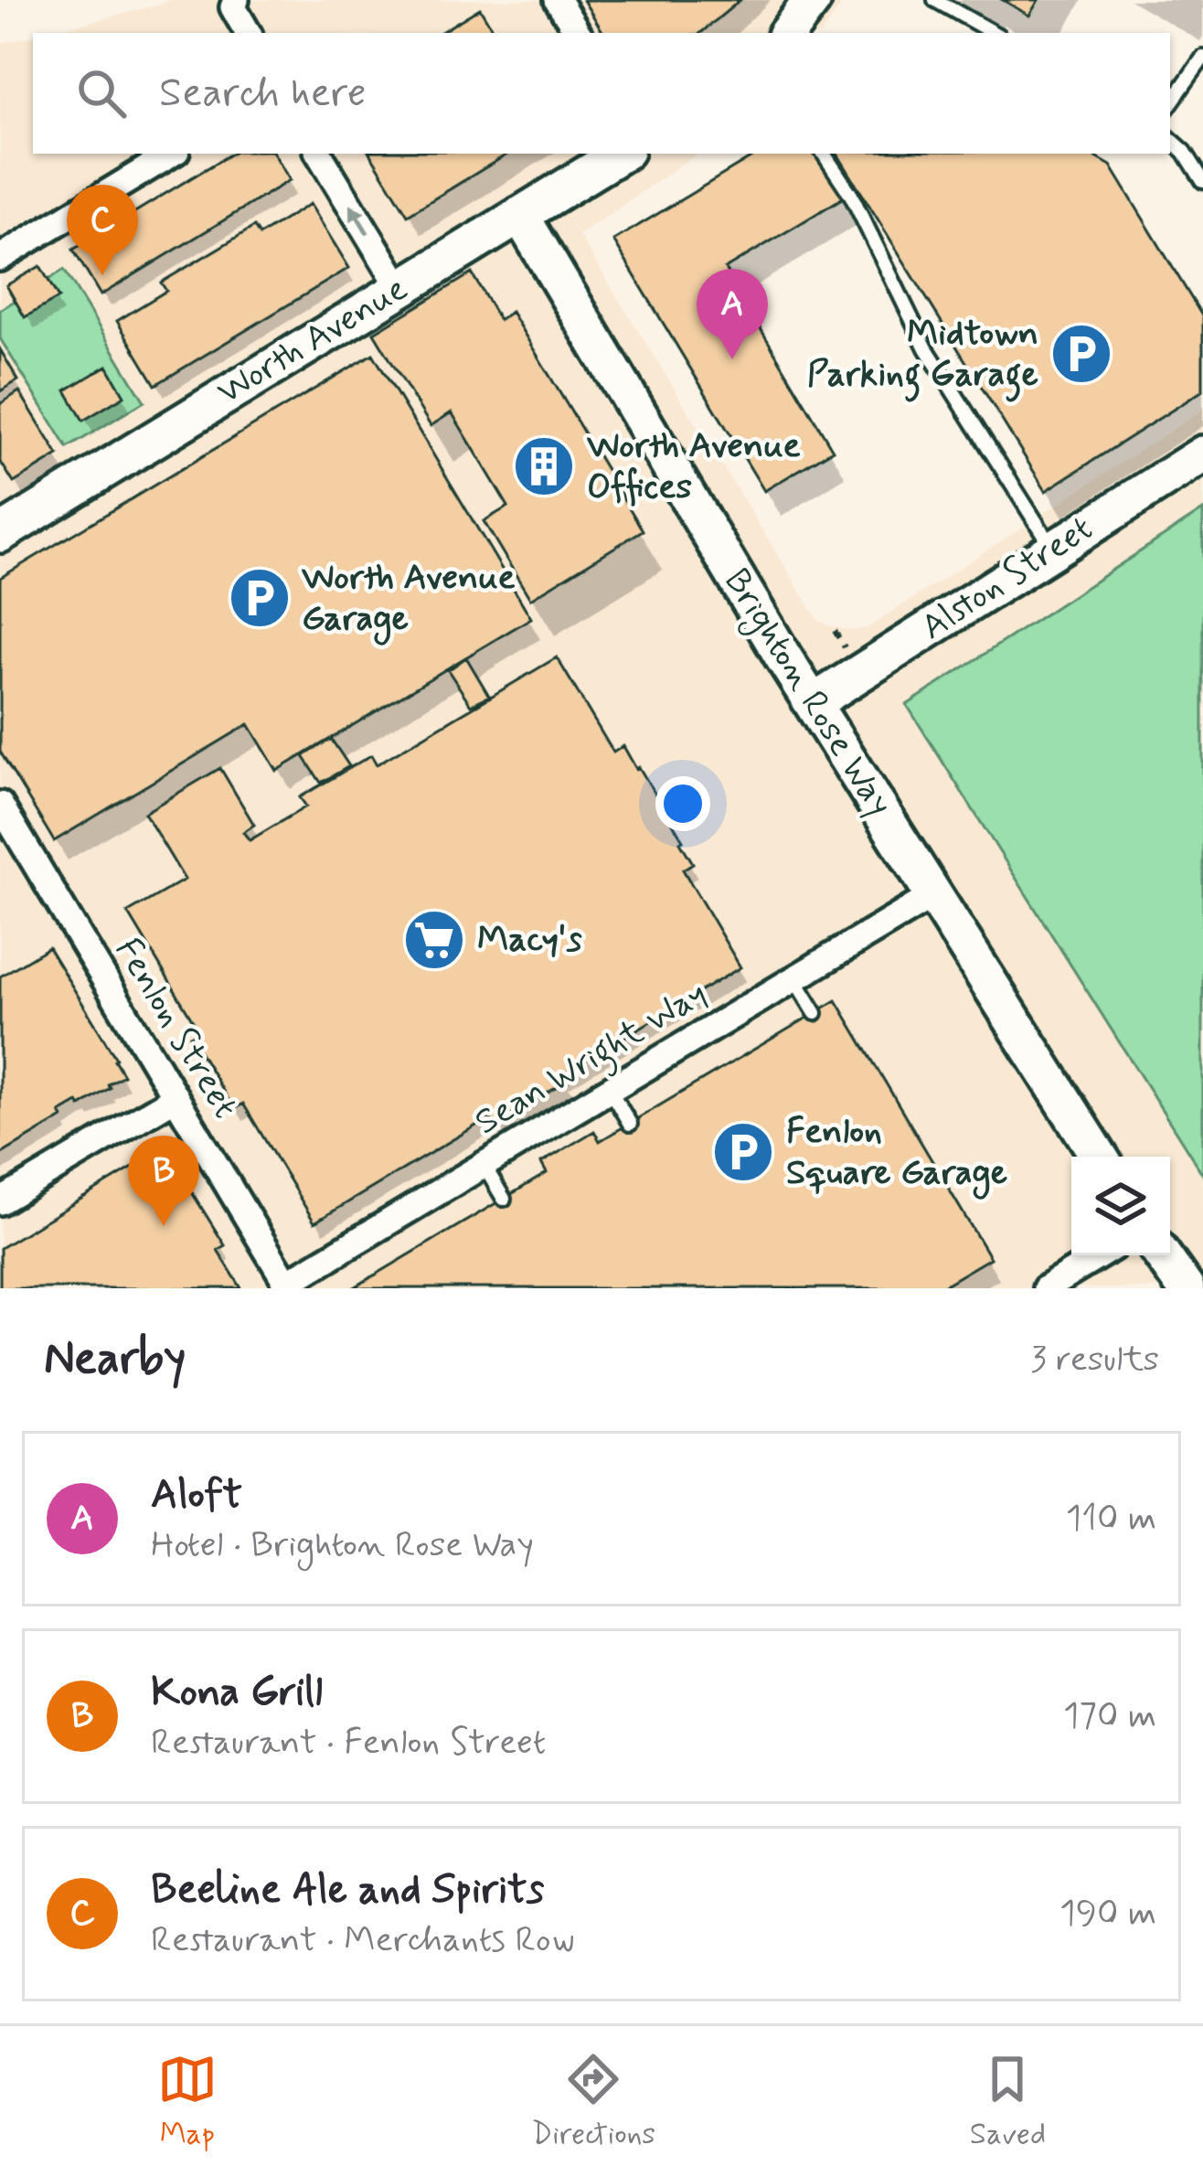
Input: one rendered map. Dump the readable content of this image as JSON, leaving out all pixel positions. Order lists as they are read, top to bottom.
{
  "streets": {
    "street": [
      "Worth Avenue",
      "Alston Street",
      "Brighton Rose Way",
      "Fenlon Street",
      "Sean Wright Way"
    ]
  },
  "crossings": [
    ["Worth Avenue", "Brighton Rose Way"],
    ["Alston Street", "Brighton Rose Way"],
    ["Brighton Rose Way", "Sean Wright Way"],
    ["Fenlon Street", "Sean Wright Way"]
  ],
  "places": {
    "parking": ["Midtown Parking Garage", "Worth Avenue Garage", "Fenlon Square Garage"],
    "building": ["Worth Avenue Offices"],
    "supermarket": ["Macy's"]
  },
  "page": {
    "search": "Search here",
    "pins": ["C", "A", "B"],
    "heading": ["Nearby", "3 results"],
    "list": [
      {
        "mark": "A",
        "name": "Aloft",
        "note": "Hotel · Brighton Rose Way",
        "value": "110 m"
      },
      {
        "mark": "B",
        "name": "Kona Grill",
        "note": "Restaurant · Fenlon Street",
        "value": "170 m"
      },
      {
        "mark": "C",
        "name": "Beeline Ale and Spirits",
        "note": "Restaurant · Merchants Row",
        "value": "190 m"
      }
    ],
    "nav": ["Map", "Directions", "Saved"]
  }
}
